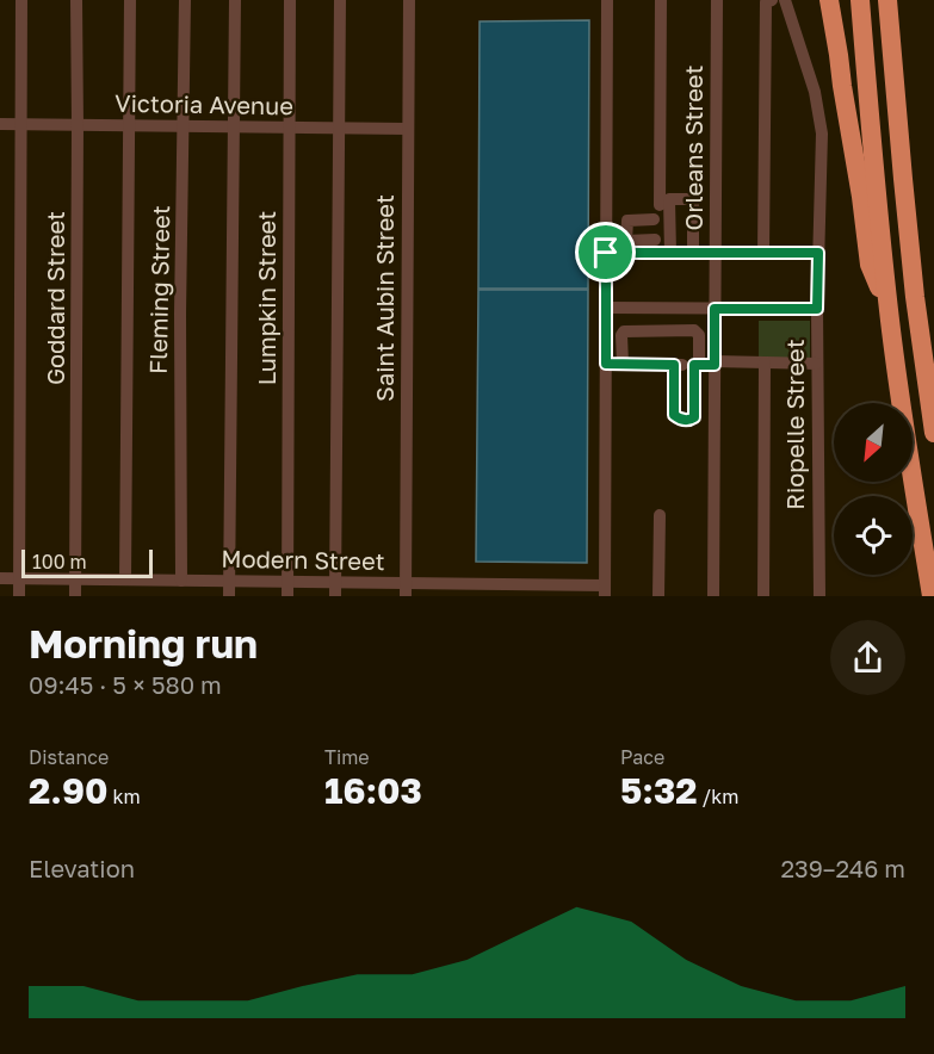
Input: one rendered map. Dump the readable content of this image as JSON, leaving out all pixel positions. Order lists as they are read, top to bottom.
{
  "streets": {
    "street": [
      "Victoria Avenue",
      "Orleans Street",
      "Fleming Street",
      "Goddard Street",
      "Lumpkin Street",
      "Saint Aubin Street",
      "Riopelle Street",
      "Modern Street"
    ]
  },
  "crossings": [
    ["Victoria Avenue", "Fleming Street"],
    ["Victoria Avenue", "Goddard Street"],
    ["Victoria Avenue", "Lumpkin Street"],
    ["Victoria Avenue", "Saint Aubin Street"],
    ["Fleming Street", "Modern Street"],
    ["Goddard Street", "Modern Street"],
    ["Lumpkin Street", "Modern Street"],
    ["Saint Aubin Street", "Modern Street"]
  ],
  "scale_bar": "100 m",
  "north": "bottom left",
  "page": {
    "scale": "100 m",
    "heading": ["Morning run", "09:45 · 5 × 580 m"],
    "stats": [
      ["Distance", "2.90 km"],
      ["Time", "16:03"],
      ["Pace", "5:32 /km"]
    ],
    "chart": ["Elevation", "239–246 m"]
  }
}
